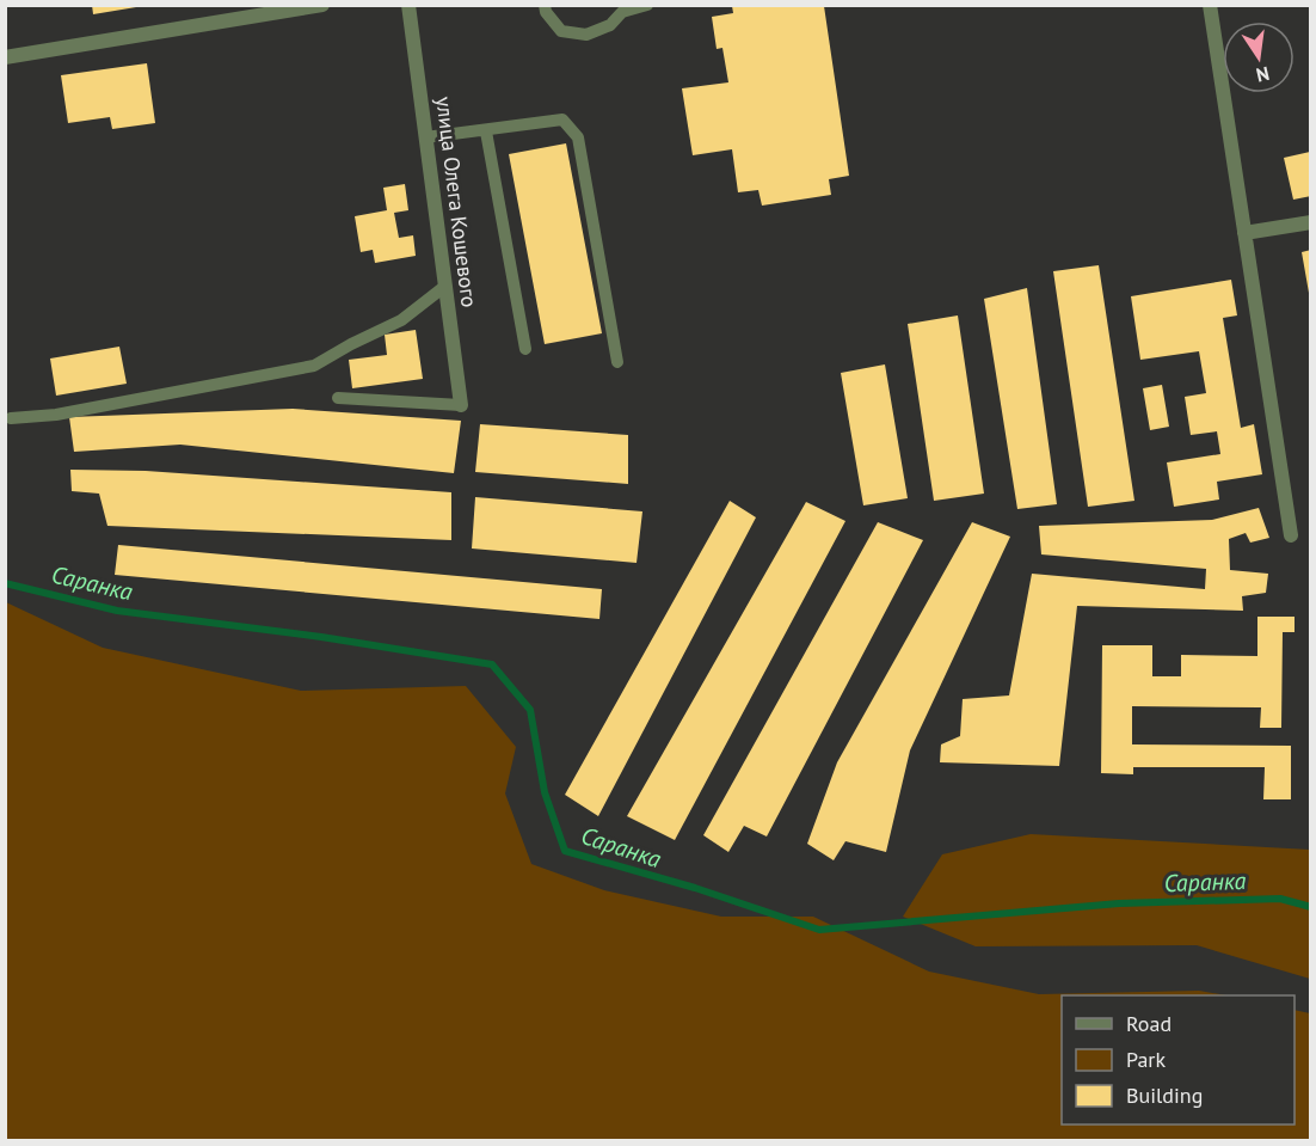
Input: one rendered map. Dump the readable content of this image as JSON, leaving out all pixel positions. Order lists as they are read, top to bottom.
{
  "streets": {
    "street": ["улица Олега Кошевого"]
  },
  "water": ["Саранка"],
  "legend": ["Road", "Park", "Building"],
  "north": "bottom"
}
